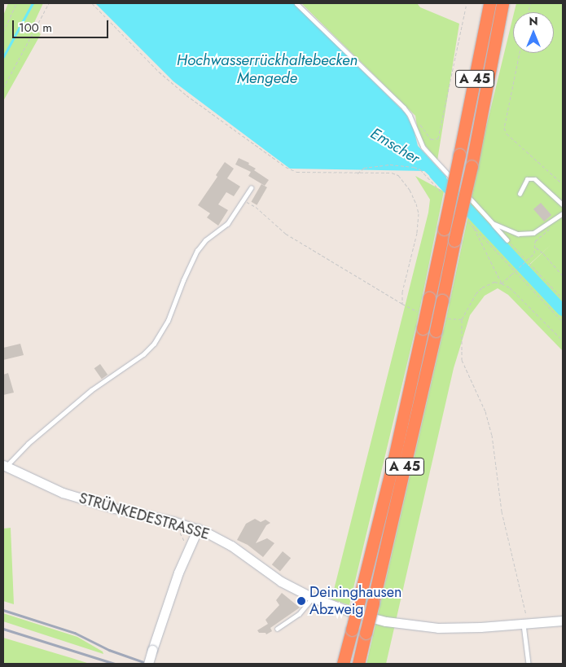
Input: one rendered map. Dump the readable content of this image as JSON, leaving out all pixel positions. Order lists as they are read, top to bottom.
{
  "streets": {
    "highway": ["A 45"],
    "main road": ["STRÜNKEDESTRASSE"]
  },
  "water": ["Hochwasserrückhaltebecken Mengede", "Emscher"],
  "places": ["Deininghausen Abzweig"],
  "scale_bar": "100 m",
  "north": "top"
}
